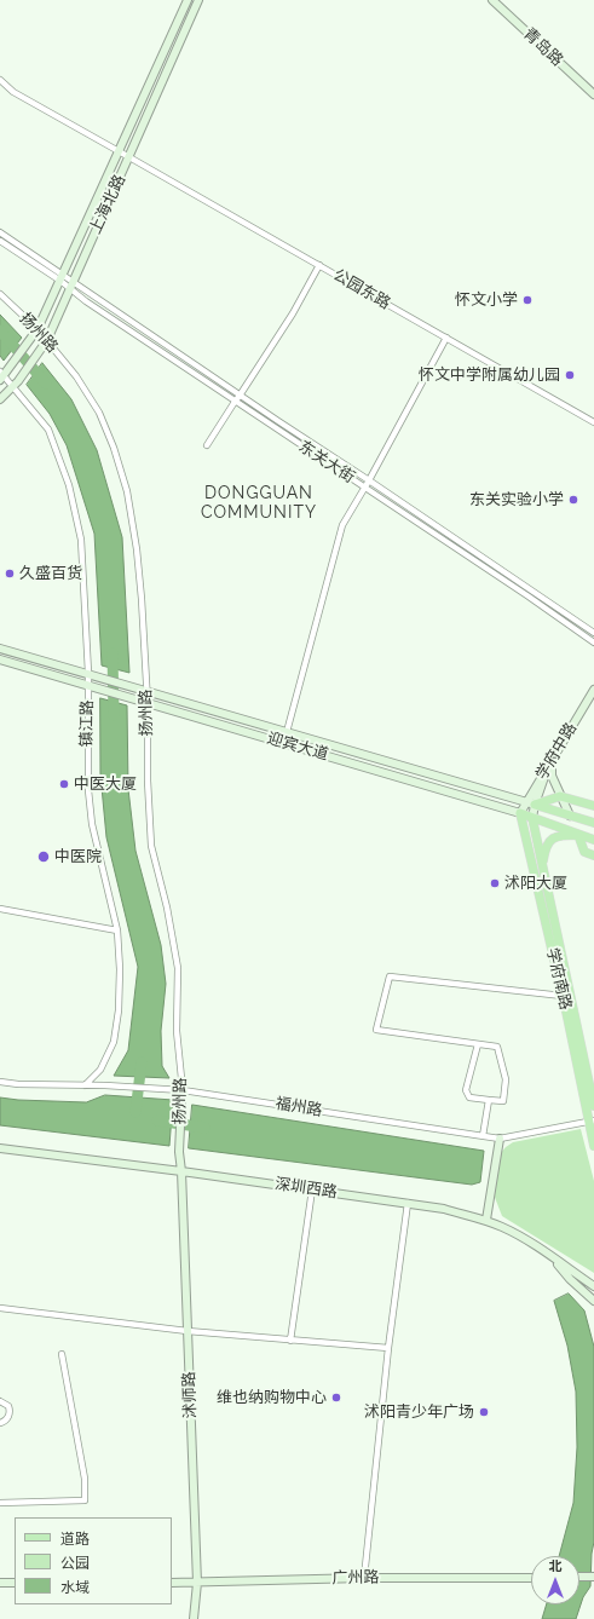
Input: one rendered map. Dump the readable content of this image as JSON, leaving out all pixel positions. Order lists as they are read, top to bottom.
{
  "streets": {
    "main road": ["迎宾大道", "学府南路"],
    "street": [
      "青岛路",
      "上海北路",
      "公园东路",
      "扬州路",
      "东关大街",
      "镇江路",
      "学府中路",
      "福州路",
      "深圳西路",
      "沭师路",
      "广州路"
    ]
  },
  "crossings": [
    ["上海北路", "公园东路"],
    ["上海北路", "扬州路"],
    ["上海北路", "东关大街"],
    ["上海北路", "镇江路"],
    ["扬州路", "迎宾大道"],
    ["扬州路", "福州路"],
    ["扬州路", "深圳西路"],
    ["扬州路", "沭师路"],
    ["镇江路", "迎宾大道"],
    ["镇江路", "福州路"],
    ["迎宾大道", "学府中路"],
    ["迎宾大道", "学府南路"],
    ["学府南路", "福州路"],
    ["深圳西路", "沭师路"],
    ["沭师路", "广州路"]
  ],
  "districts": ["DONGGUAN COMMUNITY"],
  "places": [
    "怀文小学",
    "怀文中学附属幼儿园",
    "东关实验小学",
    "久盛百货",
    "中医大厦",
    "中医院",
    "沭阳大厦",
    "维也纳购物中心",
    "沭阳青少年广场"
  ],
  "legend": ["道路", "公园", "水域"],
  "north": "top"
}
